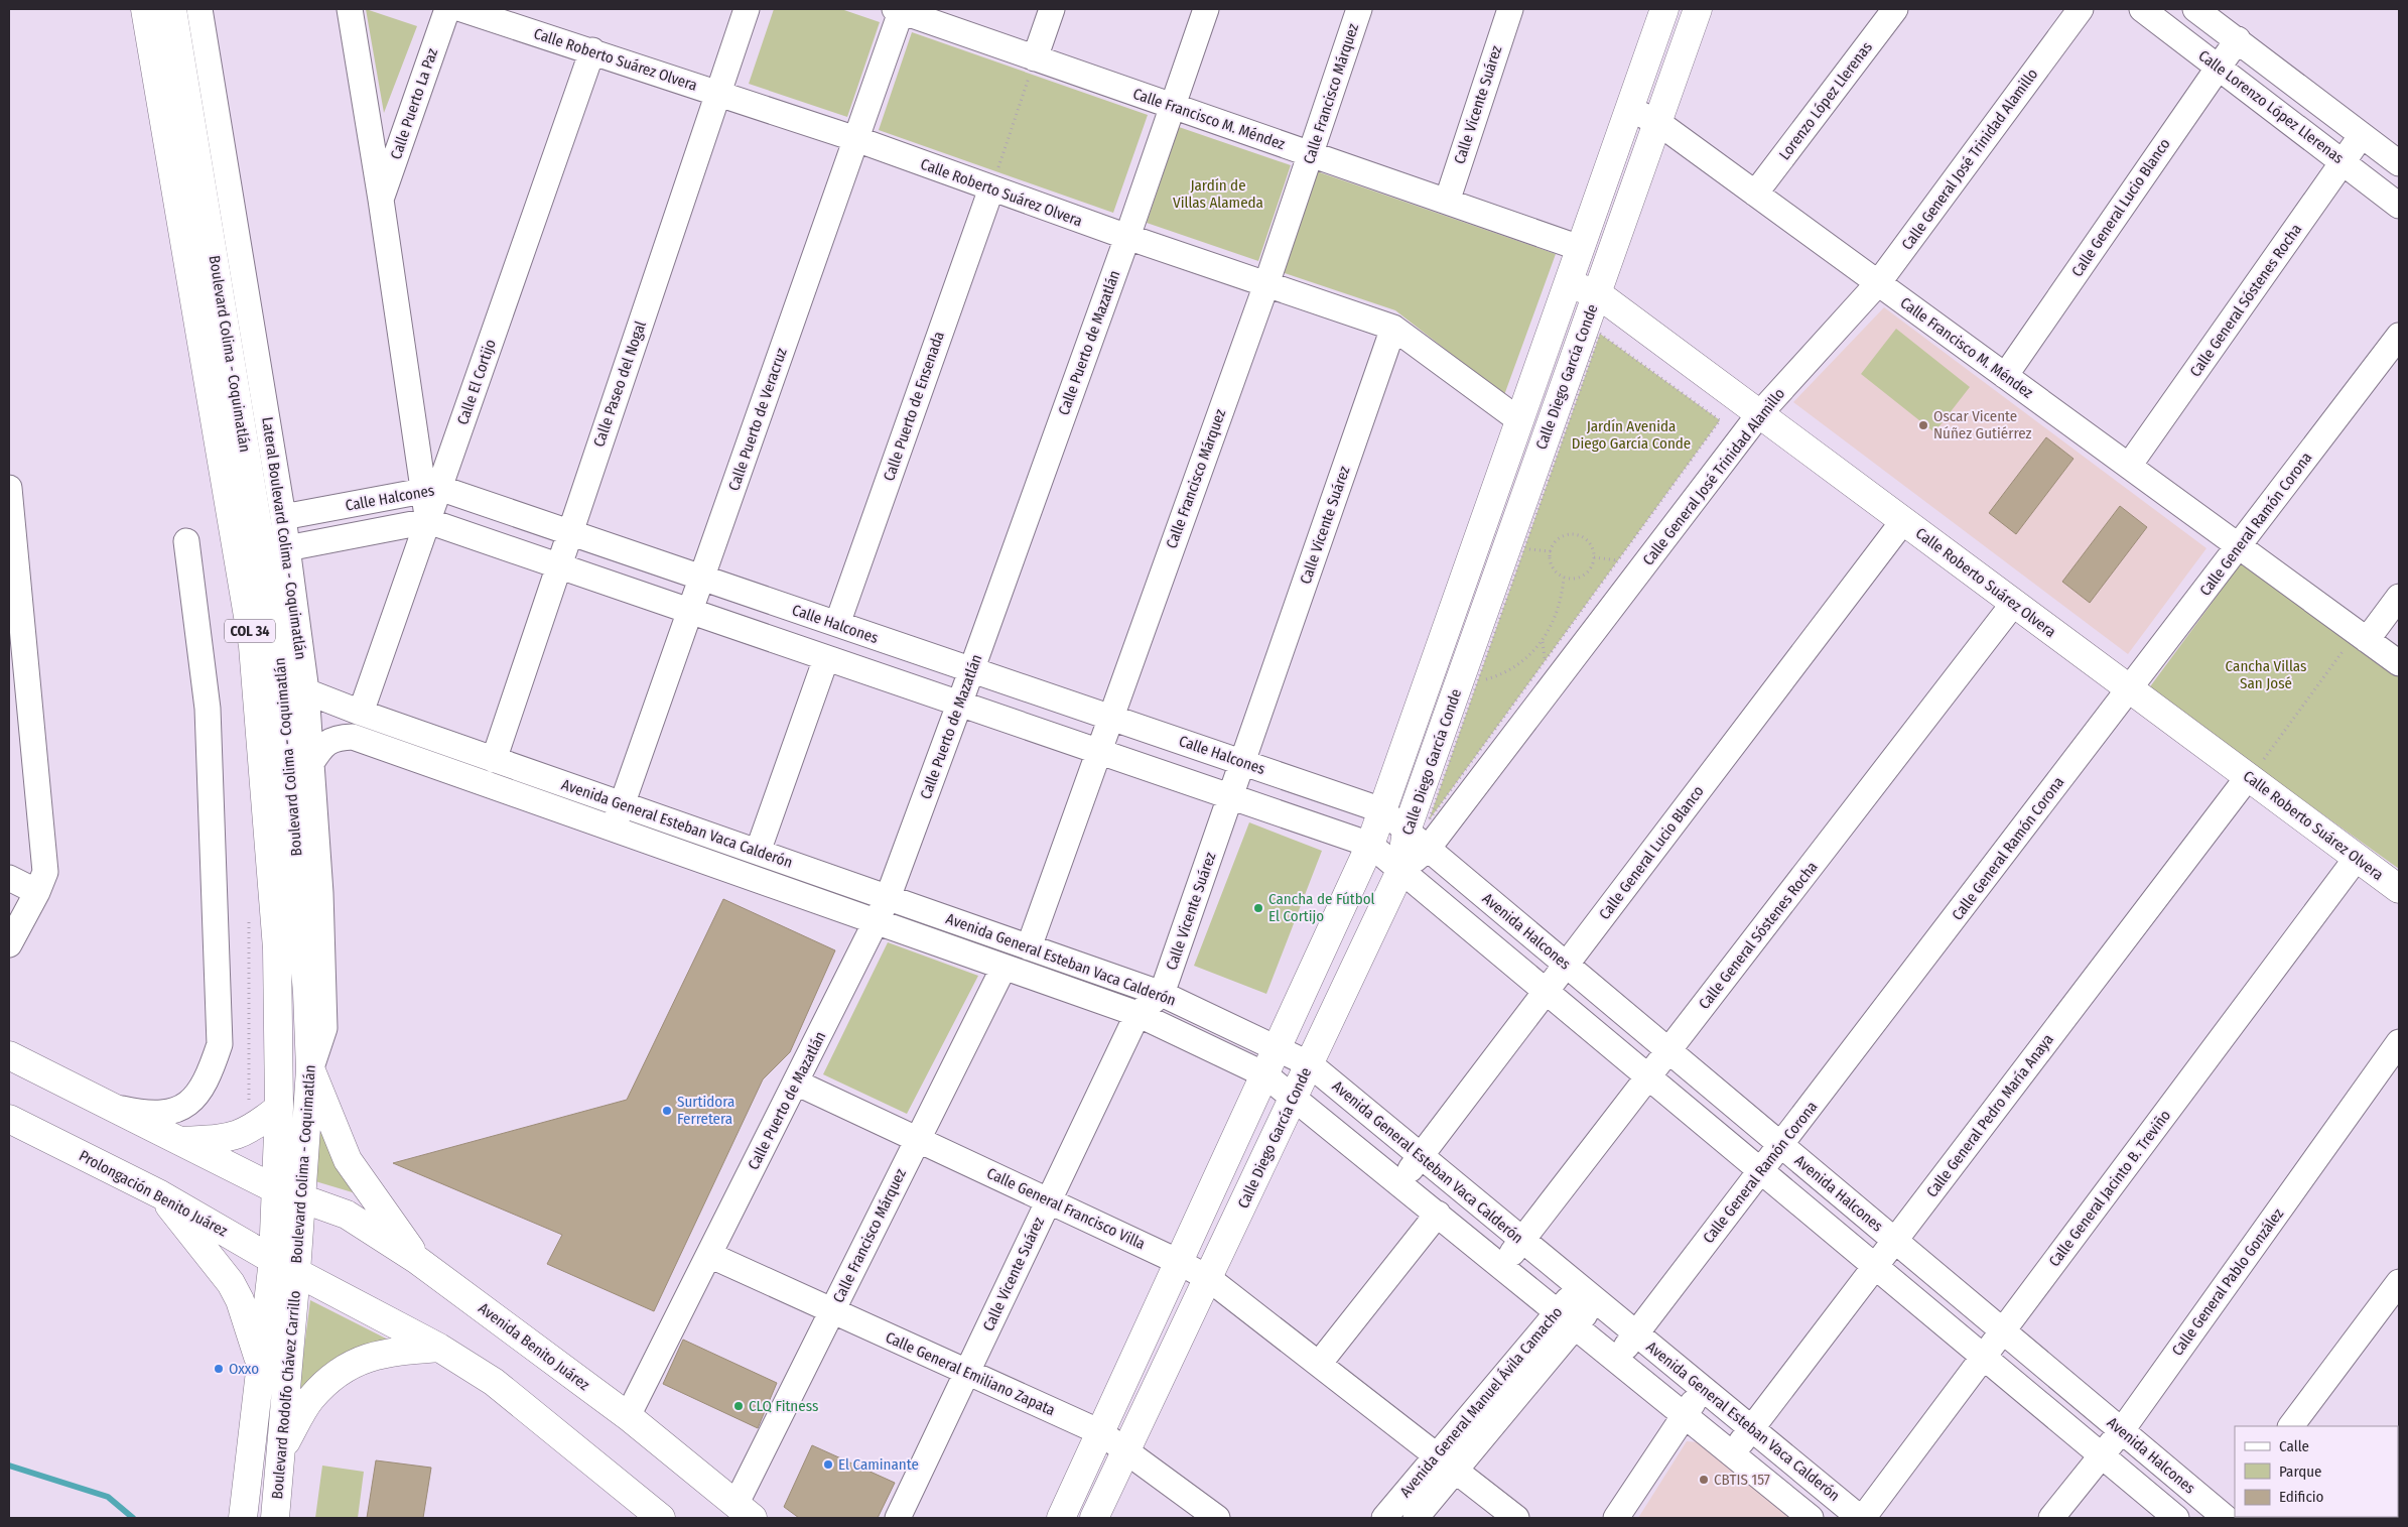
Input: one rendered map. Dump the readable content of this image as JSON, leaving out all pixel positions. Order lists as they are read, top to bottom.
{
  "streets": {
    "main road": [
      "Calle Roberto Suárez Olvera",
      "Boulevard Colima - Coquimatlán",
      "Calle Diego García Conde",
      "COL 34",
      "Prolongación Benito Juárez",
      "Avenida Benito Juárez",
      "Boulevard Rodolfo Chávez Carrillo"
    ],
    "street": [
      "Calle Francisco Márquez",
      "Lorenzo López Llerenas",
      "Calle Puerto La Paz",
      "Calle Vicente Suárez",
      "Calle Lorenzo López Llerenas",
      "Calle Francisco M. Méndez",
      "Calle General José Trinidad Alamillo",
      "Calle General Lucio Blanco",
      "Calle General Sóstenes Rocha",
      "Calle Puerto de Mazatlán",
      "Calle El Cortijo",
      "Calle Paseo del Nogal",
      "Calle Puerto de Ensenada",
      "Calle Puerto de Veracruz",
      "Calle Halcones",
      "Calle General Ramón Corona",
      "Lateral Boulevard Colima - Coquimatlán",
      "Avenida General Esteban Vaca Calderón",
      "Avenida Halcones",
      "Calle General Pedro María Anaya",
      "Calle General Jacinto B. Treviño",
      "Calle General Francisco Villa",
      "Calle General Pablo González",
      "Calle General Emiliano Zapata",
      "Avenida General Manuel Ávila Camacho"
    ]
  },
  "crossings": [
    ["Calle Roberto Suárez Olvera", "Calle Francisco Márquez"],
    ["Calle Roberto Suárez Olvera", "Calle Vicente Suárez"],
    ["Calle Roberto Suárez Olvera", "Calle General José Trinidad Alamillo"],
    ["Calle Roberto Suárez Olvera", "Calle General Lucio Blanco"],
    ["Calle Roberto Suárez Olvera", "Calle General Sóstenes Rocha"],
    ["Calle Roberto Suárez Olvera", "Calle Puerto de Mazatlán"],
    ["Calle Roberto Suárez Olvera", "Calle Diego García Conde"],
    ["Calle Roberto Suárez Olvera", "Calle El Cortijo"],
    ["Calle Roberto Suárez Olvera", "Calle Paseo del Nogal"],
    ["Calle Roberto Suárez Olvera", "Calle Puerto de Ensenada"],
    ["Calle Roberto Suárez Olvera", "Calle Puerto de Veracruz"],
    ["Calle Roberto Suárez Olvera", "Calle General Ramón Corona"],
    ["Calle Roberto Suárez Olvera", "Calle General Pedro María Anaya"],
    ["Calle Roberto Suárez Olvera", "Calle General Jacinto B. Treviño"],
    ["Calle Francisco Márquez", "Calle Francisco M. Méndez"],
    ["Calle Francisco Márquez", "Calle Halcones"],
    ["Calle Francisco Márquez", "Avenida General Esteban Vaca Calderón"],
    ["Calle Francisco Márquez", "Calle General Francisco Villa"],
    ["Calle Francisco Márquez", "Avenida Benito Juárez"],
    ["Calle Francisco Márquez", "Calle General Emiliano Zapata"],
    ["Lorenzo López Llerenas", "Calle Francisco M. Méndez"],
    ["Calle Vicente Suárez", "Calle Francisco M. Méndez"],
    ["Calle Vicente Suárez", "Calle Halcones"],
    ["Calle Vicente Suárez", "Avenida General Esteban Vaca Calderón"],
    ["Calle Vicente Suárez", "Calle General Francisco Villa"],
    ["Calle Vicente Suárez", "Calle General Emiliano Zapata"],
    ["Calle Lorenzo López Llerenas", "Calle General Lucio Blanco"],
    ["Calle Lorenzo López Llerenas", "Calle General Sóstenes Rocha"],
    ["Calle Francisco M. Méndez", "Calle General José Trinidad Alamillo"],
    ["Calle Francisco M. Méndez", "Calle General Lucio Blanco"],
    ["Calle Francisco M. Méndez", "Calle General Sóstenes Rocha"],
    ["Calle Francisco M. Méndez", "Calle Puerto de Mazatlán"],
    ["Calle Francisco M. Méndez", "Calle Diego García Conde"],
    ["Calle Francisco M. Méndez", "Calle Puerto de Veracruz"],
    ["Calle Francisco M. Méndez", "Calle General Ramón Corona"],
    ["Calle General José Trinidad Alamillo", "Calle Diego García Conde"],
    ["Calle General José Trinidad Alamillo", "Avenida Halcones"],
    ["Calle General Lucio Blanco", "Avenida General Esteban Vaca Calderón"],
    ["Calle General Lucio Blanco", "Avenida Halcones"],
    ["Calle General Sóstenes Rocha", "Avenida General Esteban Vaca Calderón"],
    ["Calle General Sóstenes Rocha", "Avenida Halcones"],
    ["Calle Puerto de Mazatlán", "Calle Halcones"],
    ["Calle Puerto de Mazatlán", "Avenida General Esteban Vaca Calderón"],
    ["Calle Puerto de Mazatlán", "Calle General Francisco Villa"],
    ["Calle Puerto de Mazatlán", "Avenida Benito Juárez"],
    ["Calle Puerto de Mazatlán", "Calle General Emiliano Zapata"],
    ["Boulevard Colima - Coquimatlán", "Lateral Boulevard Colima - Coquimatlán"],
    ["Boulevard Colima - Coquimatlán", "Prolongación Benito Juárez"],
    ["Boulevard Colima - Coquimatlán", "Avenida Benito Juárez"],
    ["Boulevard Colima - Coquimatlán", "Boulevard Rodolfo Chávez Carrillo"],
    ["Calle Diego García Conde", "Calle Halcones"],
    ["Calle Diego García Conde", "Avenida General Esteban Vaca Calderón"],
    ["Calle Diego García Conde", "Avenida Halcones"],
    ["Calle Diego García Conde", "Calle General Francisco Villa"],
    ["Calle Diego García Conde", "Calle General Emiliano Zapata"],
    ["Calle El Cortijo", "Calle Halcones"],
    ["Calle Paseo del Nogal", "Calle Halcones"],
    ["Calle Paseo del Nogal", "Avenida General Esteban Vaca Calderón"],
    ["Calle Puerto de Ensenada", "Calle Halcones"],
    ["Calle Puerto de Veracruz", "Calle Halcones"],
    ["Calle Puerto de Veracruz", "Avenida General Esteban Vaca Calderón"],
    ["Calle Halcones", "Lateral Boulevard Colima - Coquimatlán"],
    ["Calle Halcones", "Avenida Halcones"],
    ["Calle General Ramón Corona", "Avenida General Esteban Vaca Calderón"],
    ["Calle General Ramón Corona", "Avenida Halcones"],
    ["Lateral Boulevard Colima - Coquimatlán", "Avenida General Esteban Vaca Calderón"],
    ["Avenida General Esteban Vaca Calderón", "Calle General Pedro María Anaya"],
    ["Avenida General Esteban Vaca Calderón", "Calle General Jacinto B. Treviño"],
    ["Avenida General Esteban Vaca Calderón", "Avenida General Manuel Ávila Camacho"],
    ["Avenida Halcones", "Calle General Pedro María Anaya"],
    ["Avenida Halcones", "Calle General Jacinto B. Treviño"],
    ["Avenida Halcones", "Calle General Pablo González"],
    ["Prolongación Benito Juárez", "Boulevard Rodolfo Chávez Carrillo"],
    ["Calle General Francisco Villa", "Avenida General Manuel Ávila Camacho"]
  ],
  "parks": ["Jardín de Villas Alameda", "Jardín Avenida Diego García Conde", "Cancha Villas San José"],
  "places": [
    "Oscar Vicente Núñez Gutiérrez",
    "Cancha de Fútbol El Cortijo",
    "Surtidora Ferretera",
    "Oxxo",
    "CLQ Fitness",
    "El Caminante",
    "CBTIS 157"
  ],
  "legend": ["Calle", "Parque", "Edificio"]
}
